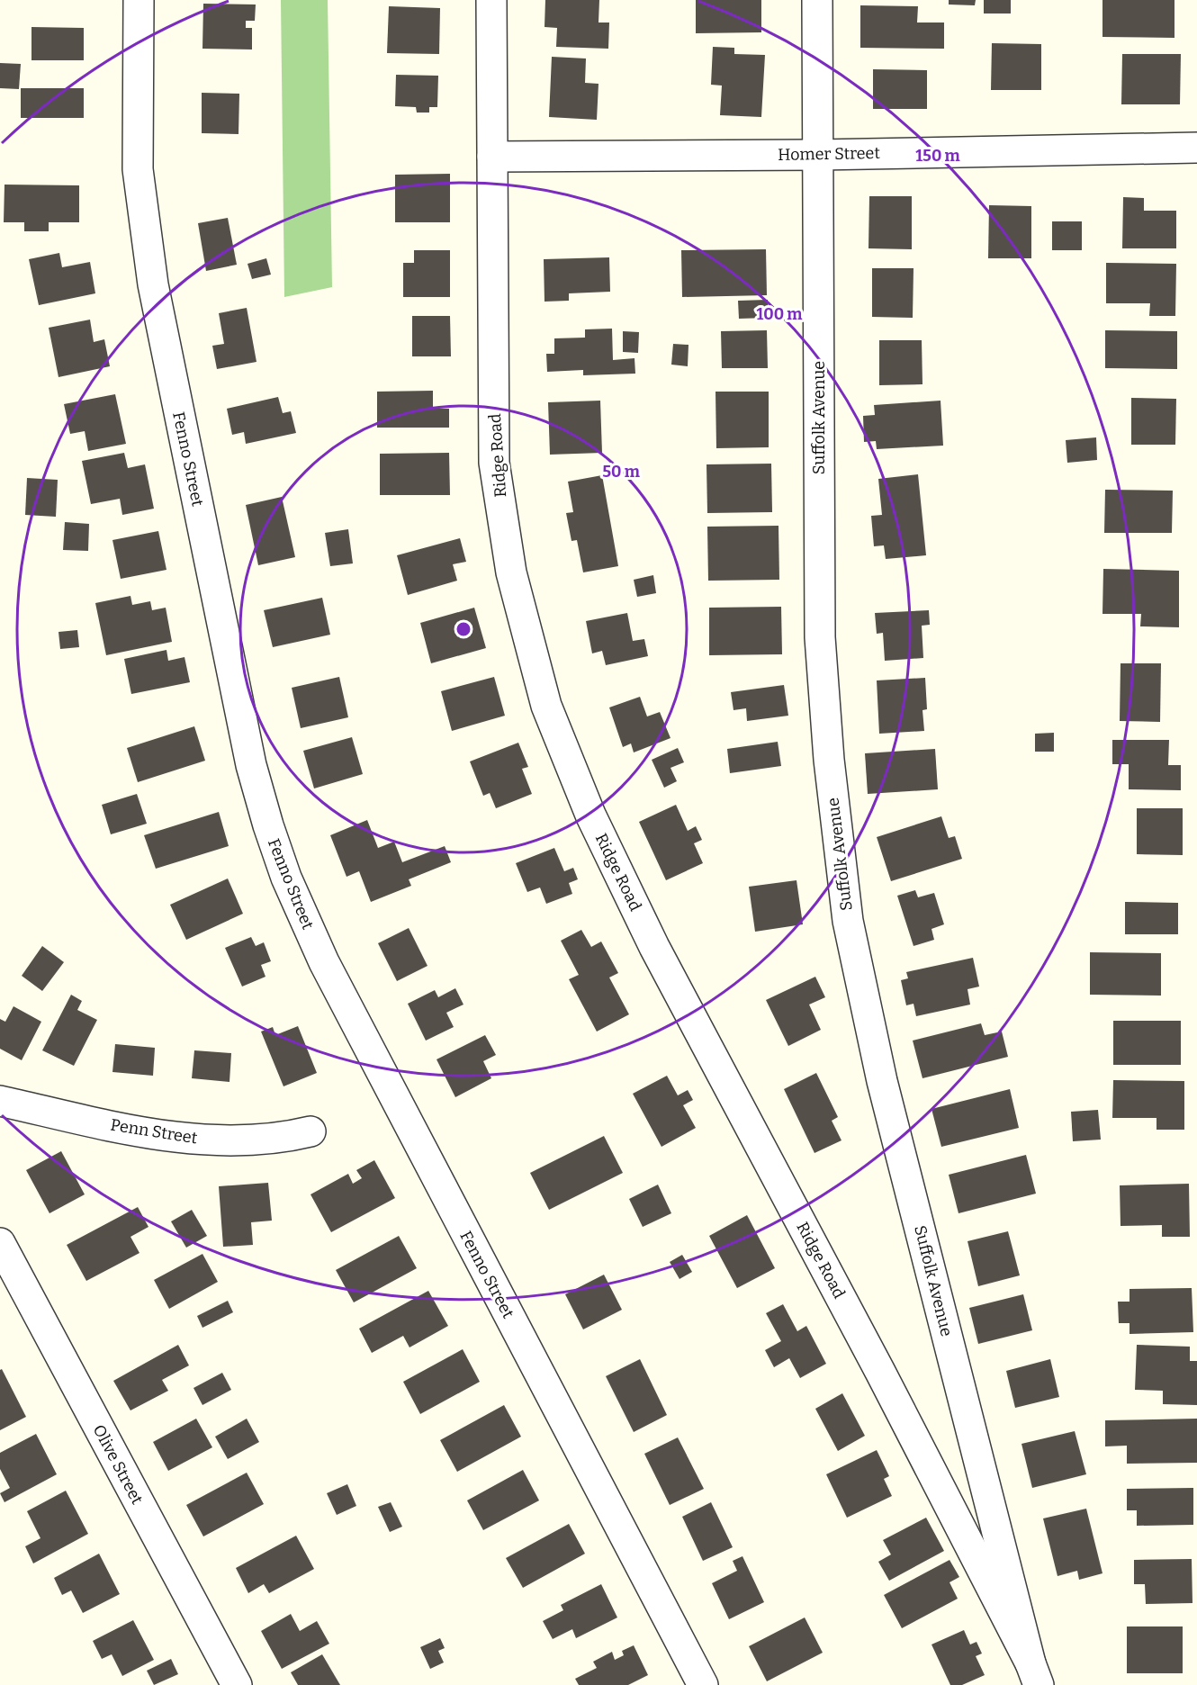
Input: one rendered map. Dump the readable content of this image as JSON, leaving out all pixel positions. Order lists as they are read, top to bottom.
{
  "streets": {
    "street": [
      "Homer Street",
      "Suffolk Avenue",
      "Ridge Road",
      "Fenno Street",
      "Penn Street",
      "Olive Street"
    ]
  },
  "crossings": [
    ["Homer Street", "Suffolk Avenue"],
    ["Homer Street", "Ridge Road"],
    ["Suffolk Avenue", "Ridge Road"]
  ],
  "rings": ["150 m", "100 m", "50 m"]
}
